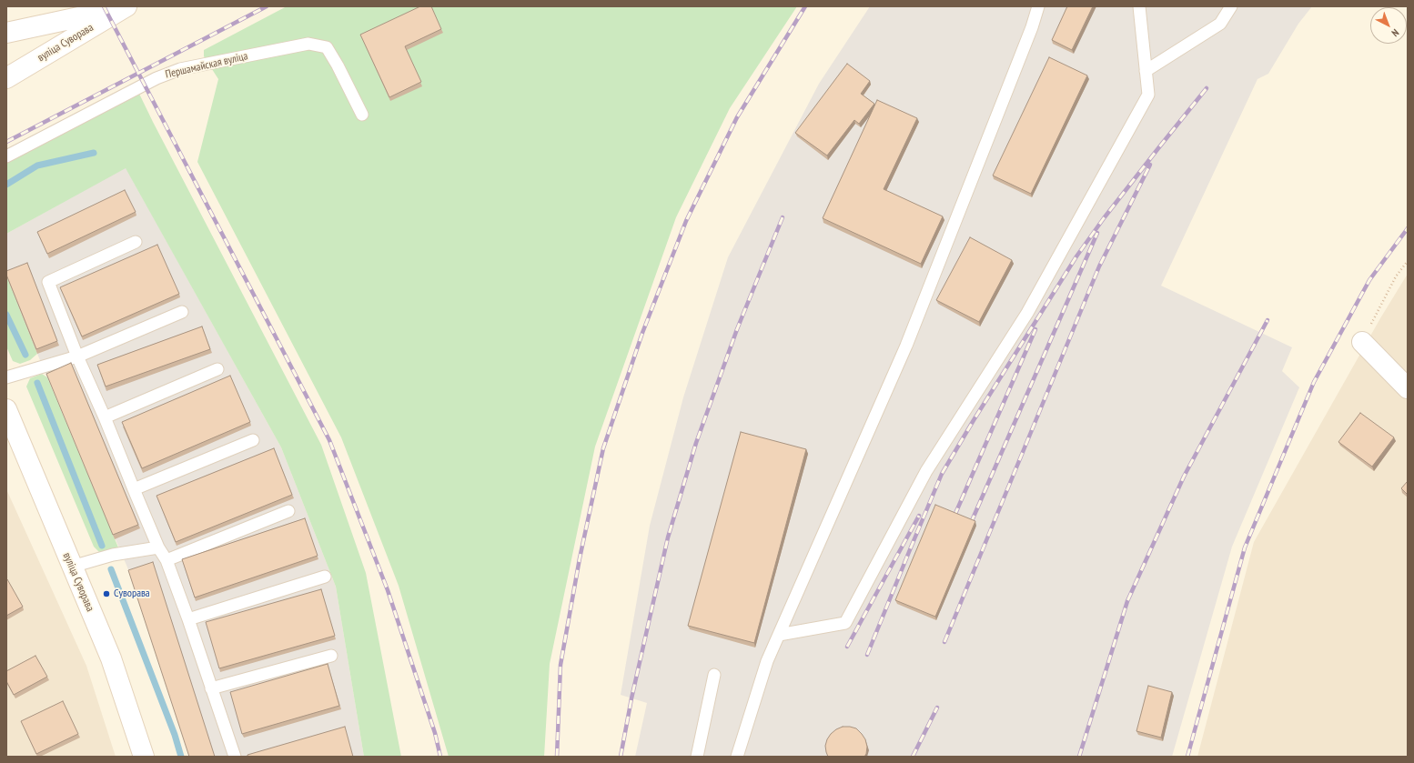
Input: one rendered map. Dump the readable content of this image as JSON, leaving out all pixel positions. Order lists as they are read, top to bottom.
{
  "streets": {
    "street": ["вуліца Суворава"],
    "lane": ["Першамайская вуліца"]
  },
  "places": ["Суворава"],
  "north": "bottom right"
}
